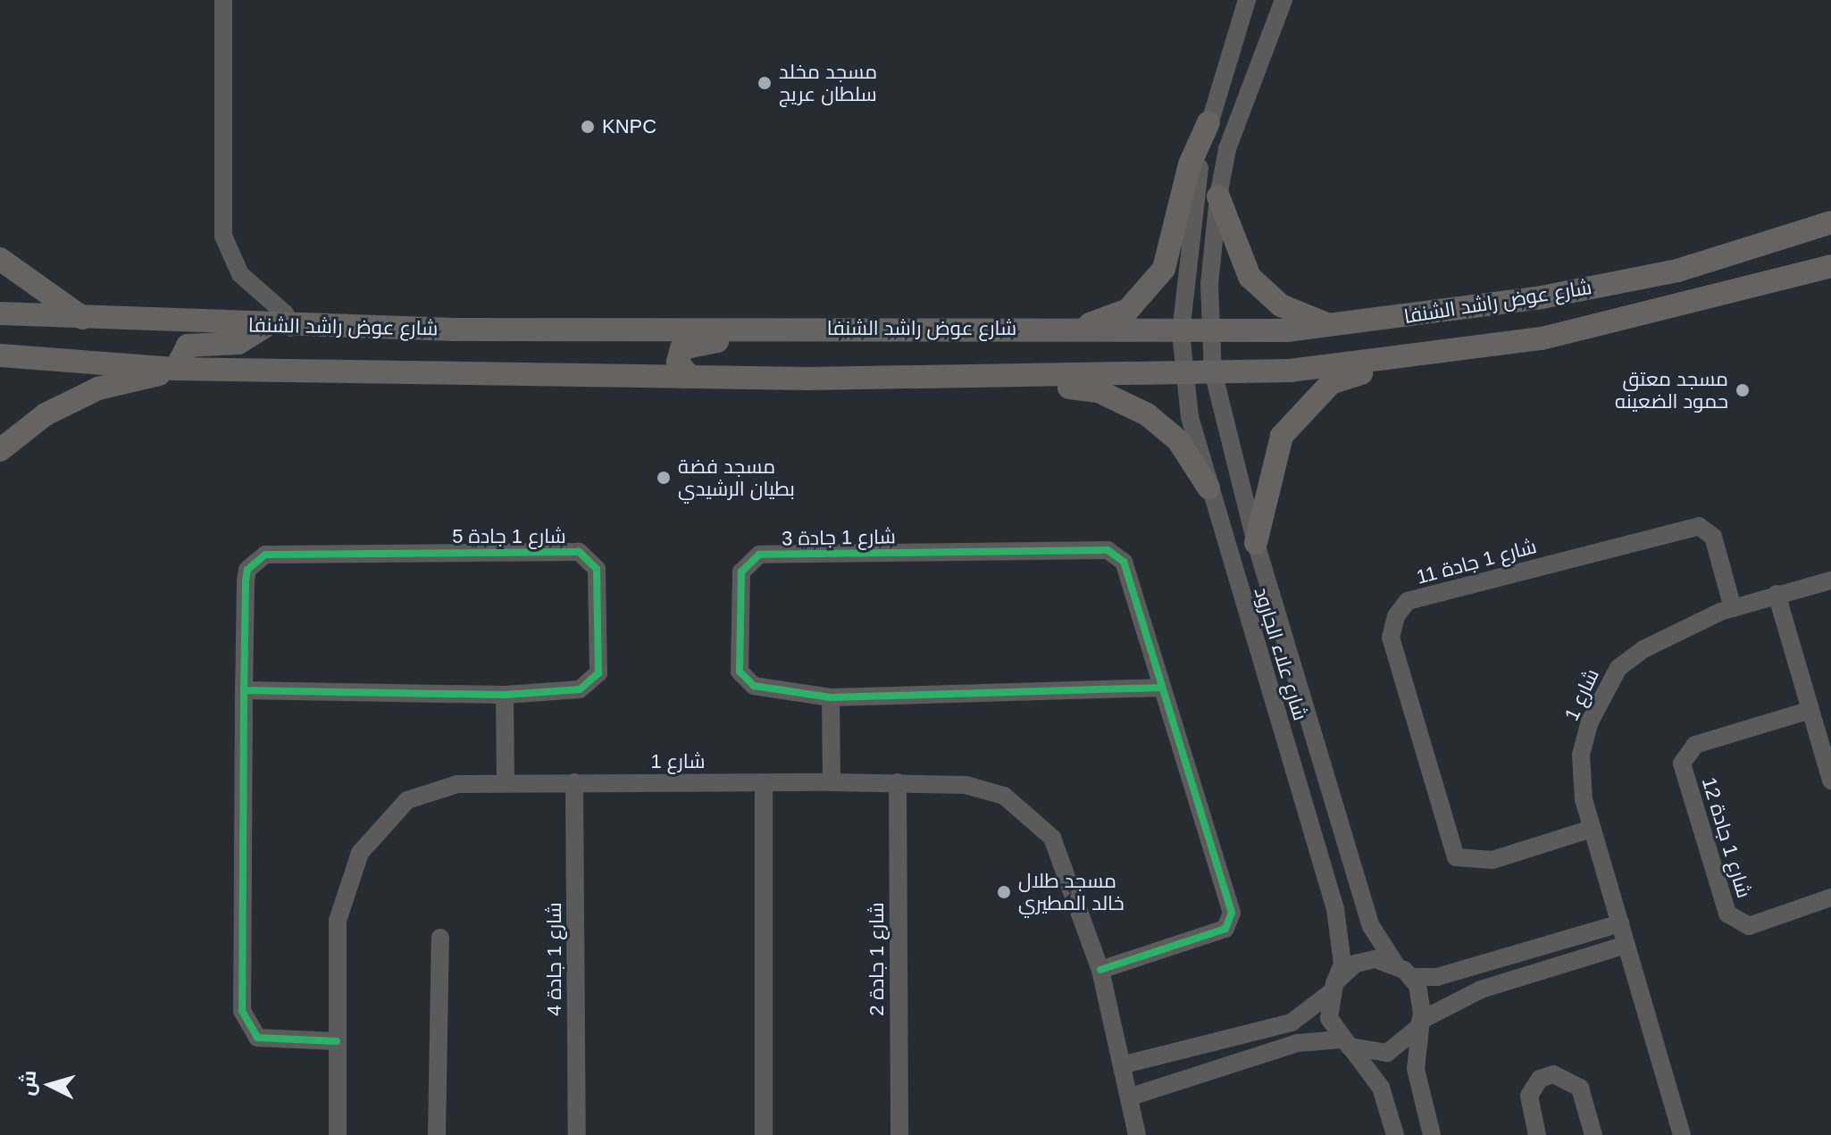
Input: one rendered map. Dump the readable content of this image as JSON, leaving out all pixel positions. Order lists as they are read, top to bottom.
{
  "streets": {
    "main road": ["شارع عوض راشد الشنفا"],
    "street": [
      "شارع 1 جادة 5",
      "شارع 1 جادة 3",
      "شارع 1 جادة 11",
      "شارع علاء الجارود",
      "شارع 1",
      "شارع 1 جادة 12",
      "شارع 1 جادة 4",
      "شارع 1 جادة 2"
    ]
  },
  "crossings": [
    ["شارع عوض راشد الشنفا", "شارع علاء الجارود"],
    ["شارع 1 جادة 5", "شارع 1"],
    ["شارع 1 جادة 3", "شارع 1"],
    ["شارع 1 جادة 11", "شارع 1"],
    ["شارع 1", "شارع 1 جادة 4"],
    ["شارع 1", "شارع 1 جادة 2"]
  ],
  "places": [
    "مسجد مخلد سلطان عريج",
    "KNPC",
    "مسجد معتق حمود الضعينه",
    "مسجد فضة بطيان الرشيدي",
    "مسجد طلال خالد المطيري"
  ],
  "north": "left"
}
